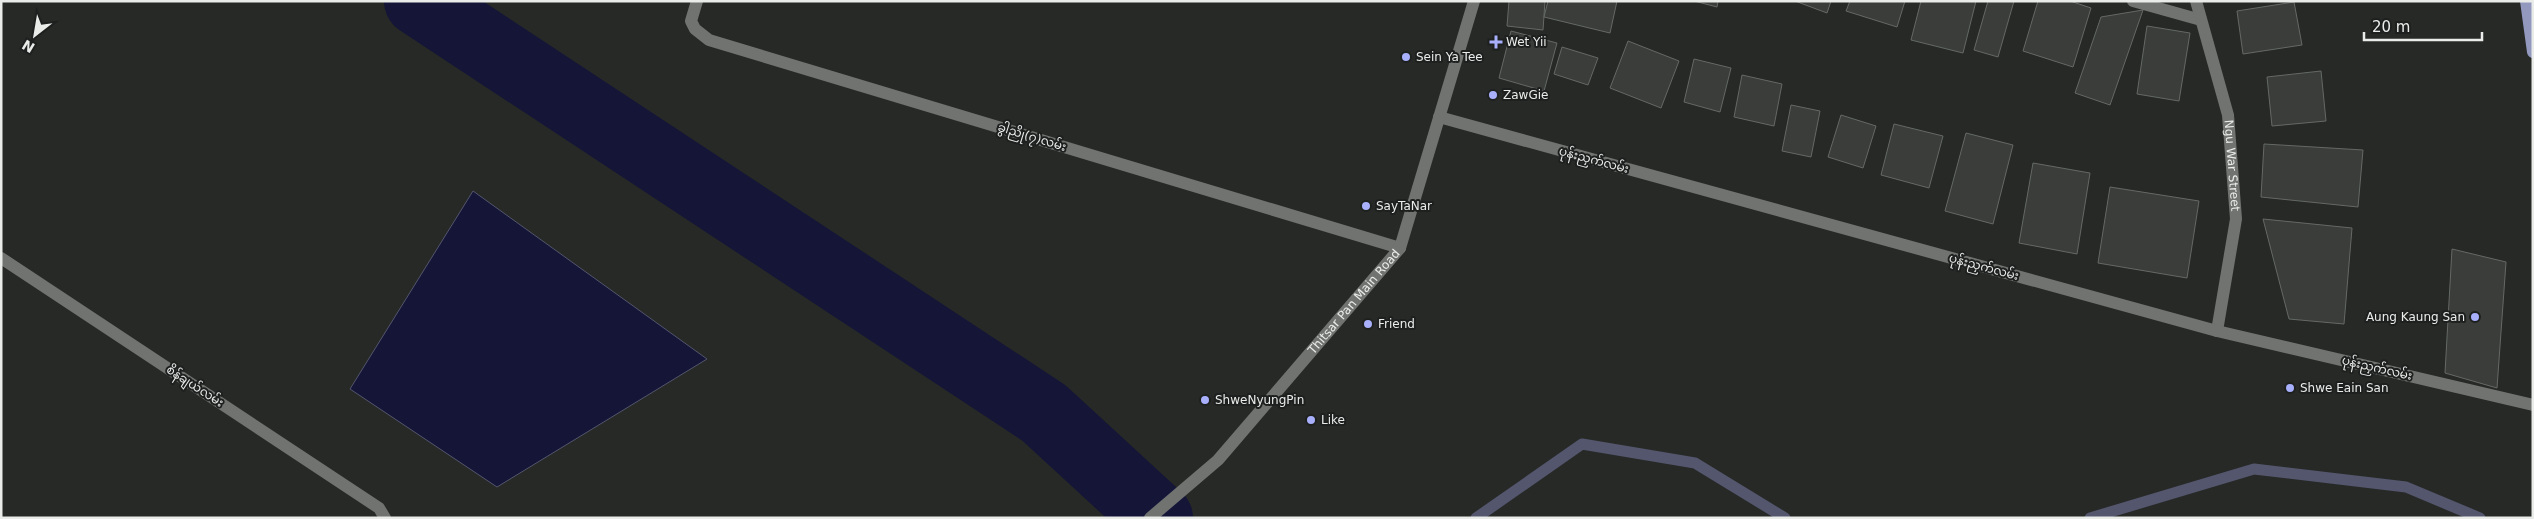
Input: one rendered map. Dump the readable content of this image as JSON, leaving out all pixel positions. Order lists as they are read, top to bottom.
{
  "streets": {
    "street": [
      "ခွါညို(၇)လမ်း",
      "ပုန်းညှက်လမ်း",
      "Ngu War Street",
      "Thitsar Pan Main Road",
      "စိန်ချယ်လမ်း"
    ]
  },
  "crossings": [
    ["ခွါညို(၇)လမ်း", "Thitsar Pan Main Road"],
    ["ပုန်းညှက်လမ်း", "Ngu War Street"],
    ["ပုန်းညှက်လမ်း", "Thitsar Pan Main Road"]
  ],
  "places": {
    "health": ["Wet Yii"],
    "other": [
      "Sein Ya Tee",
      "ZawGie",
      "SayTaNar",
      "Aung Kaung San",
      "Friend",
      "Shwe Eain San",
      "ShweNyungPin",
      "Like"
    ]
  },
  "scale_bar": "20 m",
  "north": "bottom left"
}
